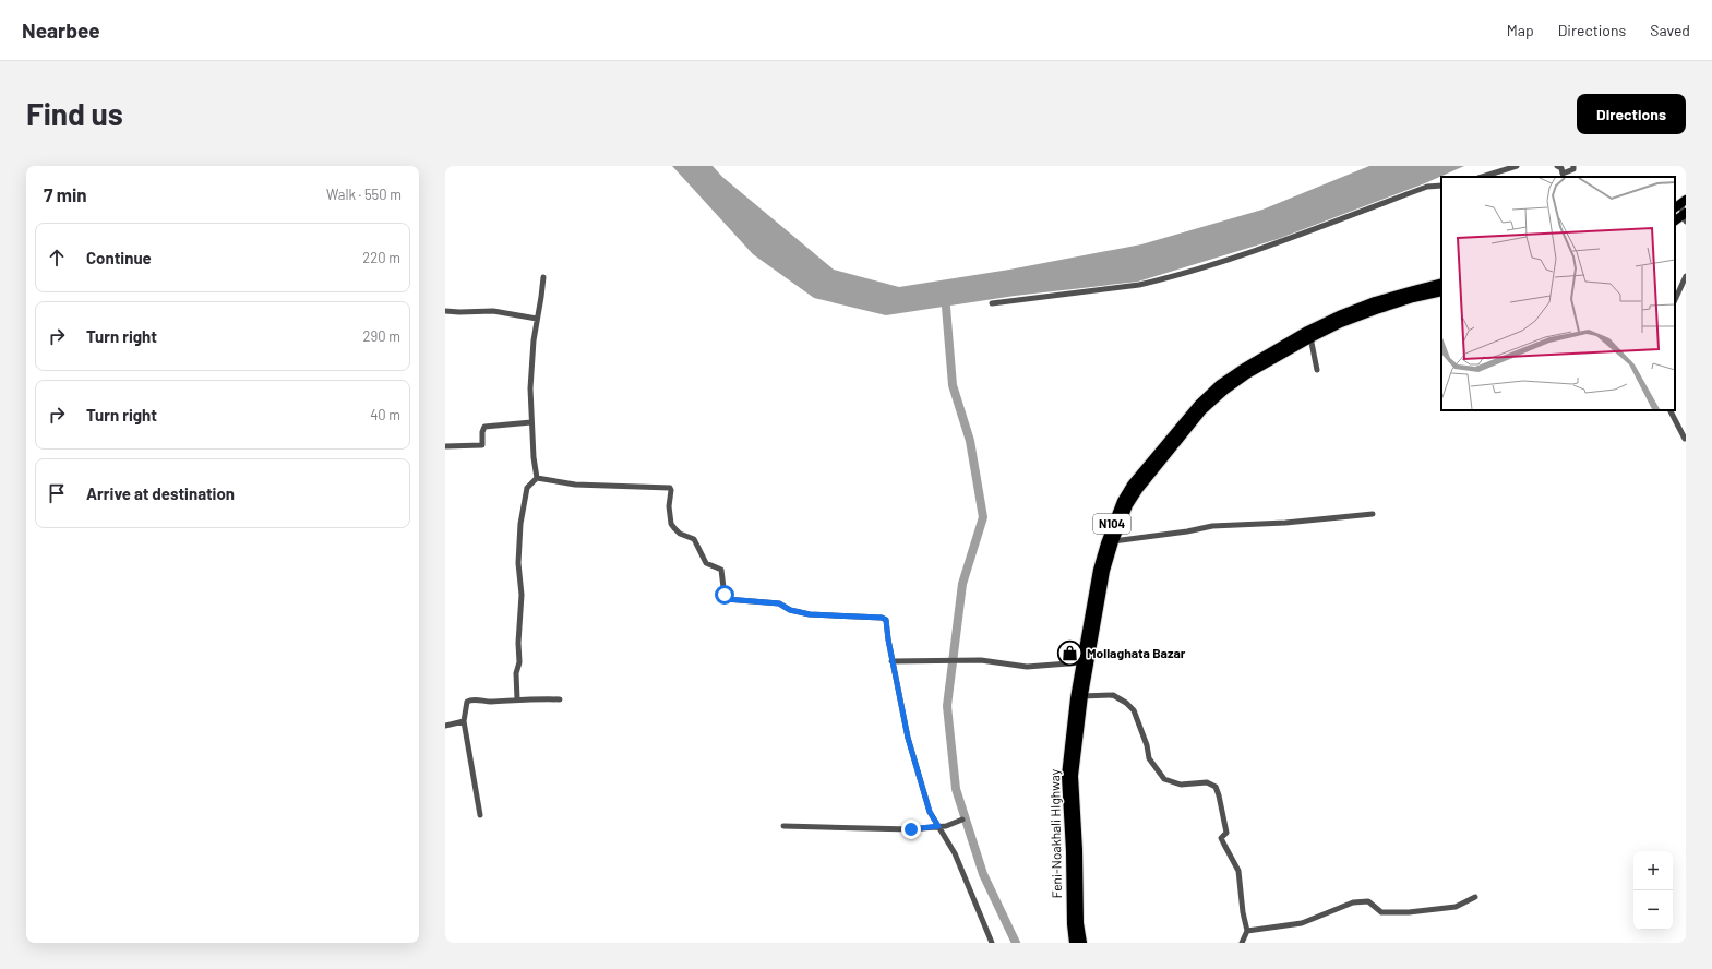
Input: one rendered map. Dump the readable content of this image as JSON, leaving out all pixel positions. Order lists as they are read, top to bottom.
{
  "streets": {
    "highway": ["N104", "Feni-Noakhali HIghway"]
  },
  "places": {
    "shop": ["Mollaghata Bazar"]
  },
  "page": {
    "header": "Nearbee",
    "nav": ["Map", "Directions", "Saved"],
    "buttons": "Directions",
    "title": "Find us",
    "heading": ["7 min", "Walk · 550 m"],
    "list": [
      ["Continue", "220 m"],
      ["Turn right", "290 m"],
      ["Turn right", "40 m"],
      "Arrive at destination"
    ],
    "map_buttons": ["+", "−"]
  }
}
